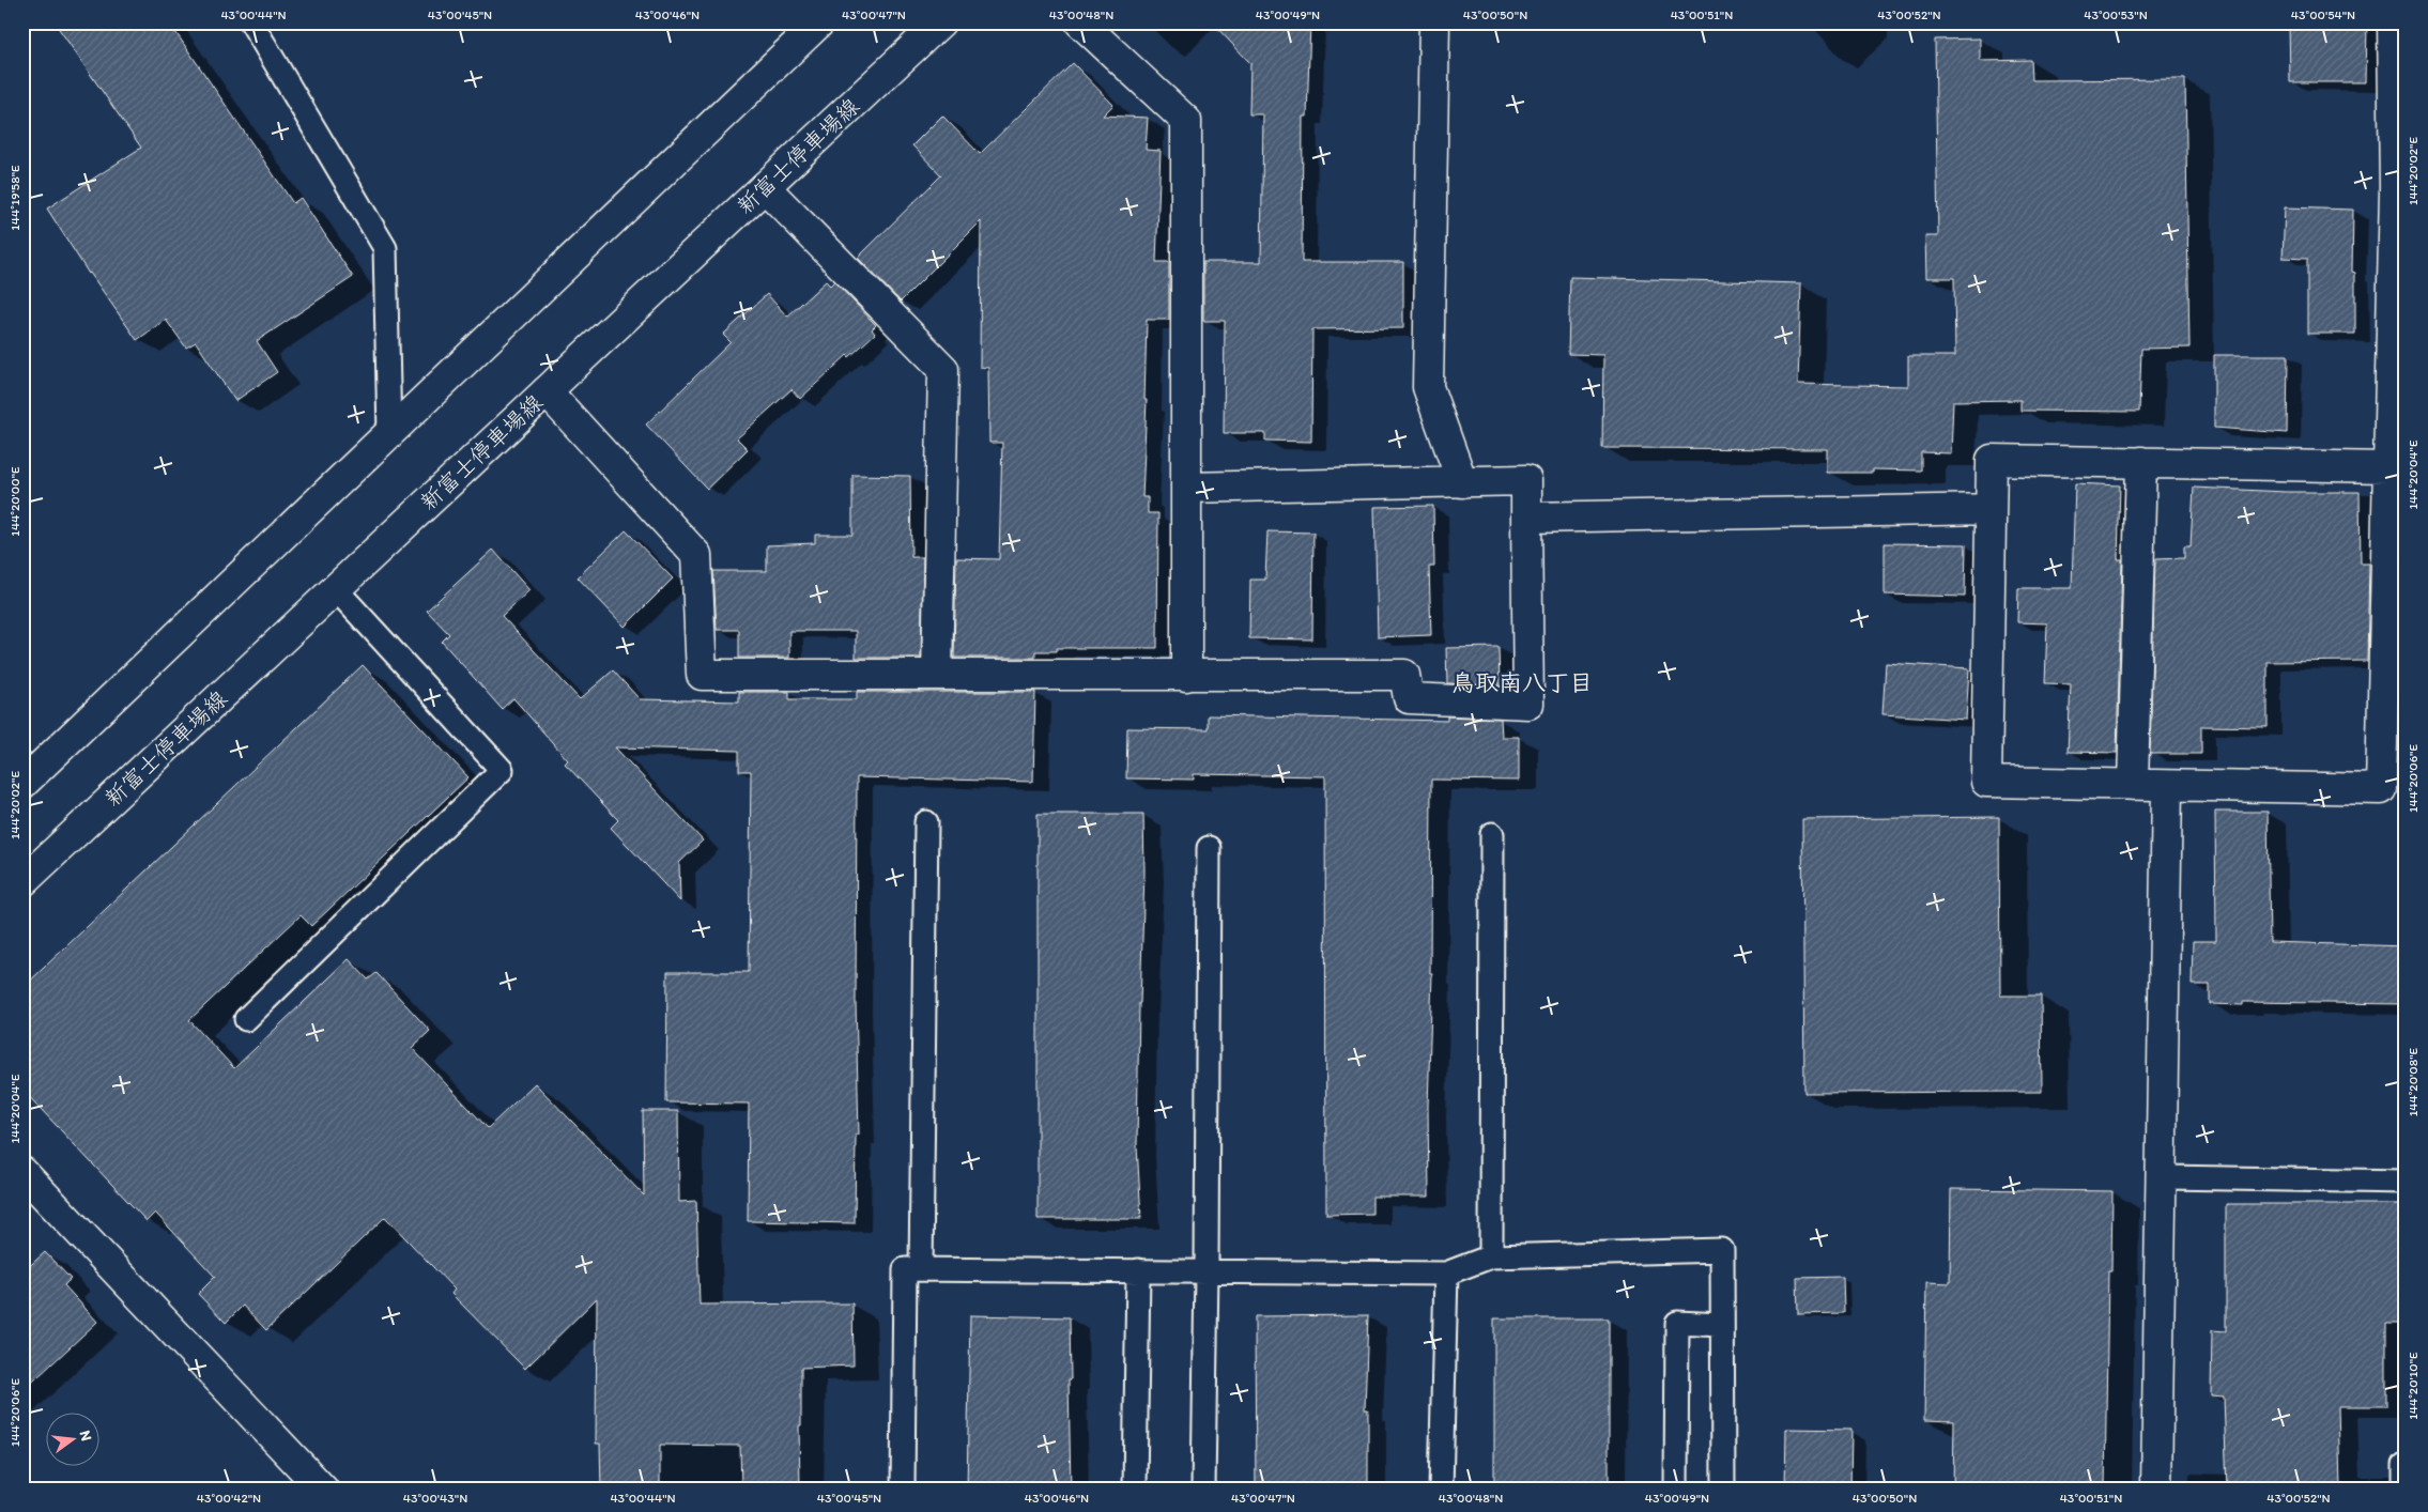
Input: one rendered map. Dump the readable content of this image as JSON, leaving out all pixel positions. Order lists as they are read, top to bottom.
{
  "streets": {
    "street": ["新富士停車場線"]
  },
  "districts": ["鳥取南八丁目"],
  "north": "right",
  "coordinates": [
    "43°00'44\"N",
    "43°00'45\"N",
    "43°00'46\"N",
    "43°00'47\"N",
    "43°00'48\"N",
    "43°00'49\"N",
    "43°00'50\"N",
    "43°00'51\"N",
    "43°00'52\"N",
    "43°00'53\"N",
    "43°00'54\"N",
    "144°20'02\"E",
    "144°19'58\"E",
    "144°20'04\"E",
    "144°20'00\"E",
    "144°20'06\"E",
    "144°20'08\"E",
    "144°20'10\"E",
    "43°00'42\"N",
    "43°00'43\"N"
  ]
}
